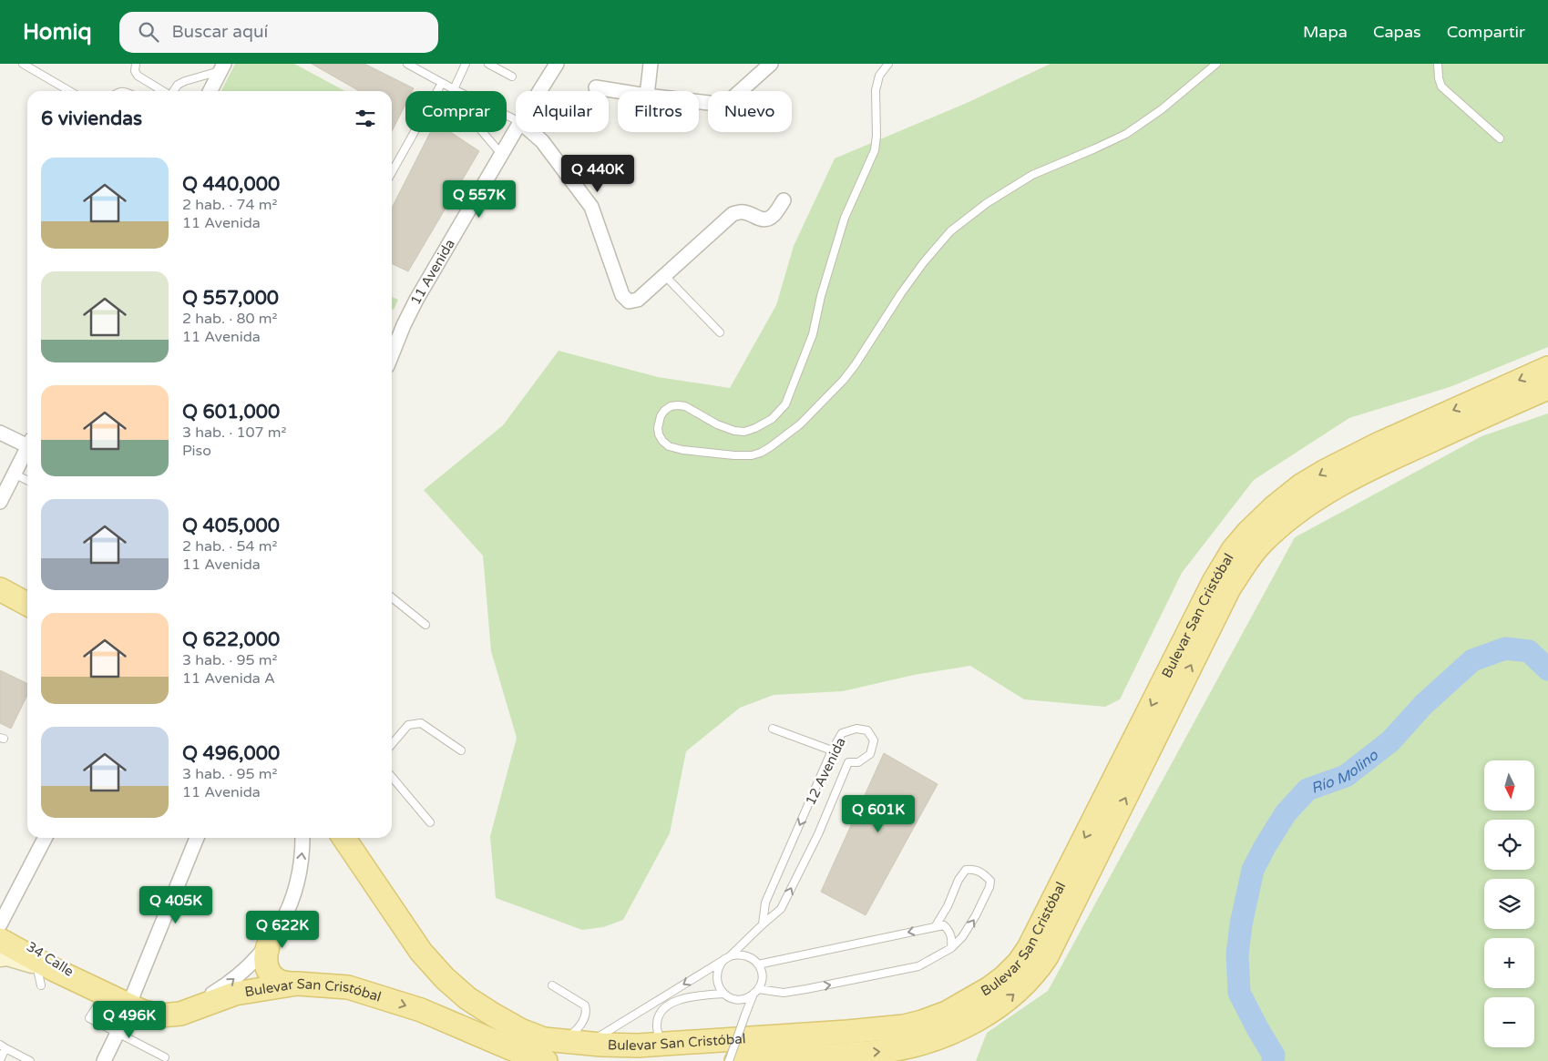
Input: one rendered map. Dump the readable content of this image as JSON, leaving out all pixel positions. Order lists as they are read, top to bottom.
{
  "streets": {
    "main road": ["Bulevar San Cristóbal", "34 Calle"],
    "street": ["11 Avenida"],
    "lane": ["12 Avenida"]
  },
  "crossings": [
    ["Bulevar San Cristóbal", "12 Avenida"],
    ["Bulevar San Cristóbal", "34 Calle"]
  ],
  "water": ["Río Molino"],
  "north": "bottom",
  "page": {
    "header": "Homiq",
    "search": "Buscar aquí",
    "nav": ["Mapa", "Capas", "Compartir"],
    "chip": [
      "Comprar",
      "Alquilar",
      "Filtros",
      "Nuevo"
    ],
    "heading": "6 viviendas",
    "list": [
      {
        "name": "Q 440,000",
        "note": "2 hab. · 74 m² · 11 Avenida"
      },
      {
        "name": "Q 557,000",
        "note": "2 hab. · 80 m² · 11 Avenida"
      },
      {
        "name": "Q 601,000",
        "note": "3 hab. · 107 m² · Piso"
      },
      {
        "name": "Q 405,000",
        "note": "2 hab. · 54 m² · 11 Avenida"
      },
      {
        "name": "Q 622,000",
        "note": "3 hab. · 95 m² · 11 Avenida A"
      },
      {
        "name": "Q 496,000",
        "note": "3 hab. · 95 m² · 11 Avenida"
      }
    ],
    "price": [
      "Q 440K",
      "Q 557K",
      "Q 601K",
      "Q 405K",
      "Q 622K",
      "Q 496K"
    ],
    "map_buttons": ["+", "−"]
  }
}
